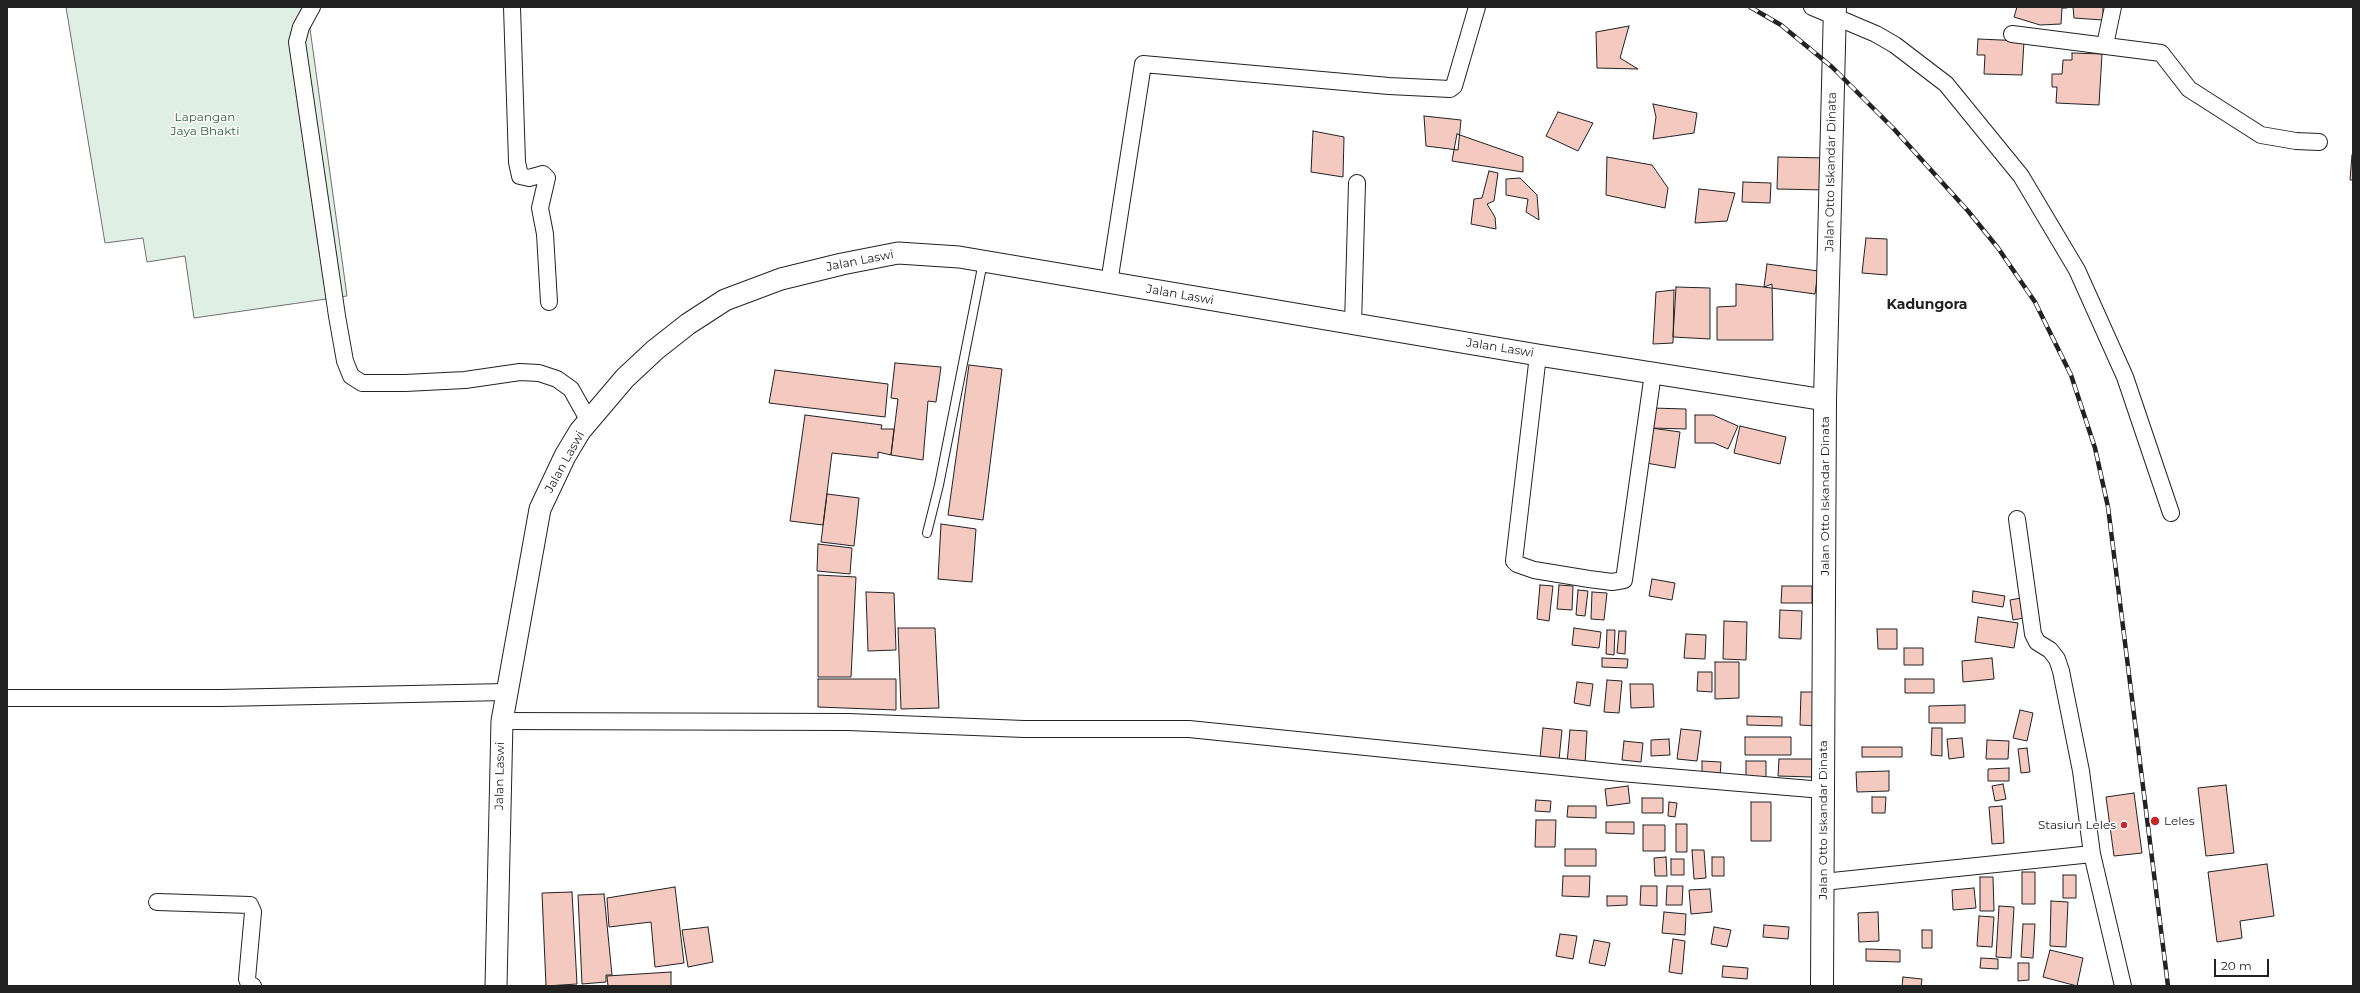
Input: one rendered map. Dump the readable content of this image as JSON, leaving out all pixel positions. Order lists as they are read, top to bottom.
{
  "streets": {
    "main road": ["Jalan Otto Iskandar Dinata"],
    "street": ["Jalan Laswi"]
  },
  "crossings": [
    ["Jalan Otto Iskandar Dinata", "Jalan Laswi"]
  ],
  "districts": ["Kadungora"],
  "parks": ["Lapangan Jaya Bhakti"],
  "places": ["Leles", "Stasiun Leles"],
  "scale_bar": "20 m"
}
